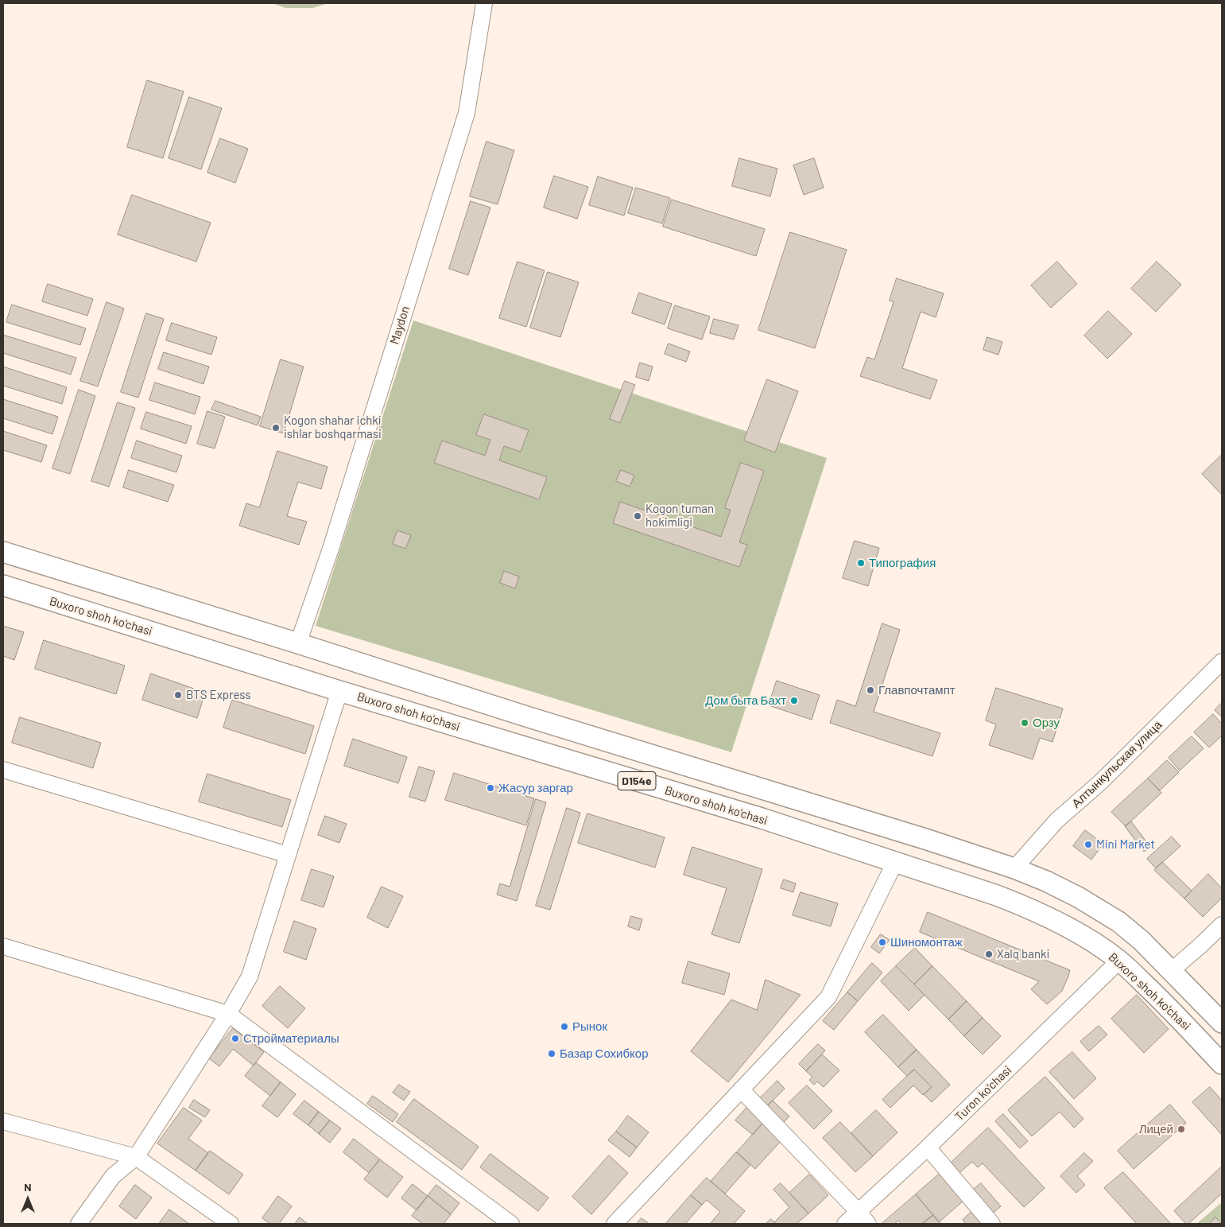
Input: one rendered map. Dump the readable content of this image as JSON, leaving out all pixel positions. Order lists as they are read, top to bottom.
{
  "streets": {
    "main road": ["Buxoro shoh ko'chasi", "D154e"],
    "street": ["Maydon", "Алтынкульская улица", "Turon ko'chasi"]
  },
  "crossings": [
    ["Maydon", "D154e"],
    ["Buxoro shoh ko'chasi", "Turon ko'chasi"],
    ["Алтынкульская улица", "D154e"]
  ],
  "places": [
    "Kogon shahar ichki ishlar boshqarmasi",
    "Kogon tuman hokimligi",
    "Типография",
    "Главпочтампт",
    "BTS Express",
    "Дом быта Бахт",
    "Орзу",
    "Жасур заргар",
    "Mini Market",
    "Шиномонтаж",
    "Xalq banki",
    "Рынок",
    "Стройматериалы",
    "Базар Сохибкор",
    "Лицей"
  ],
  "north": "top"
}
